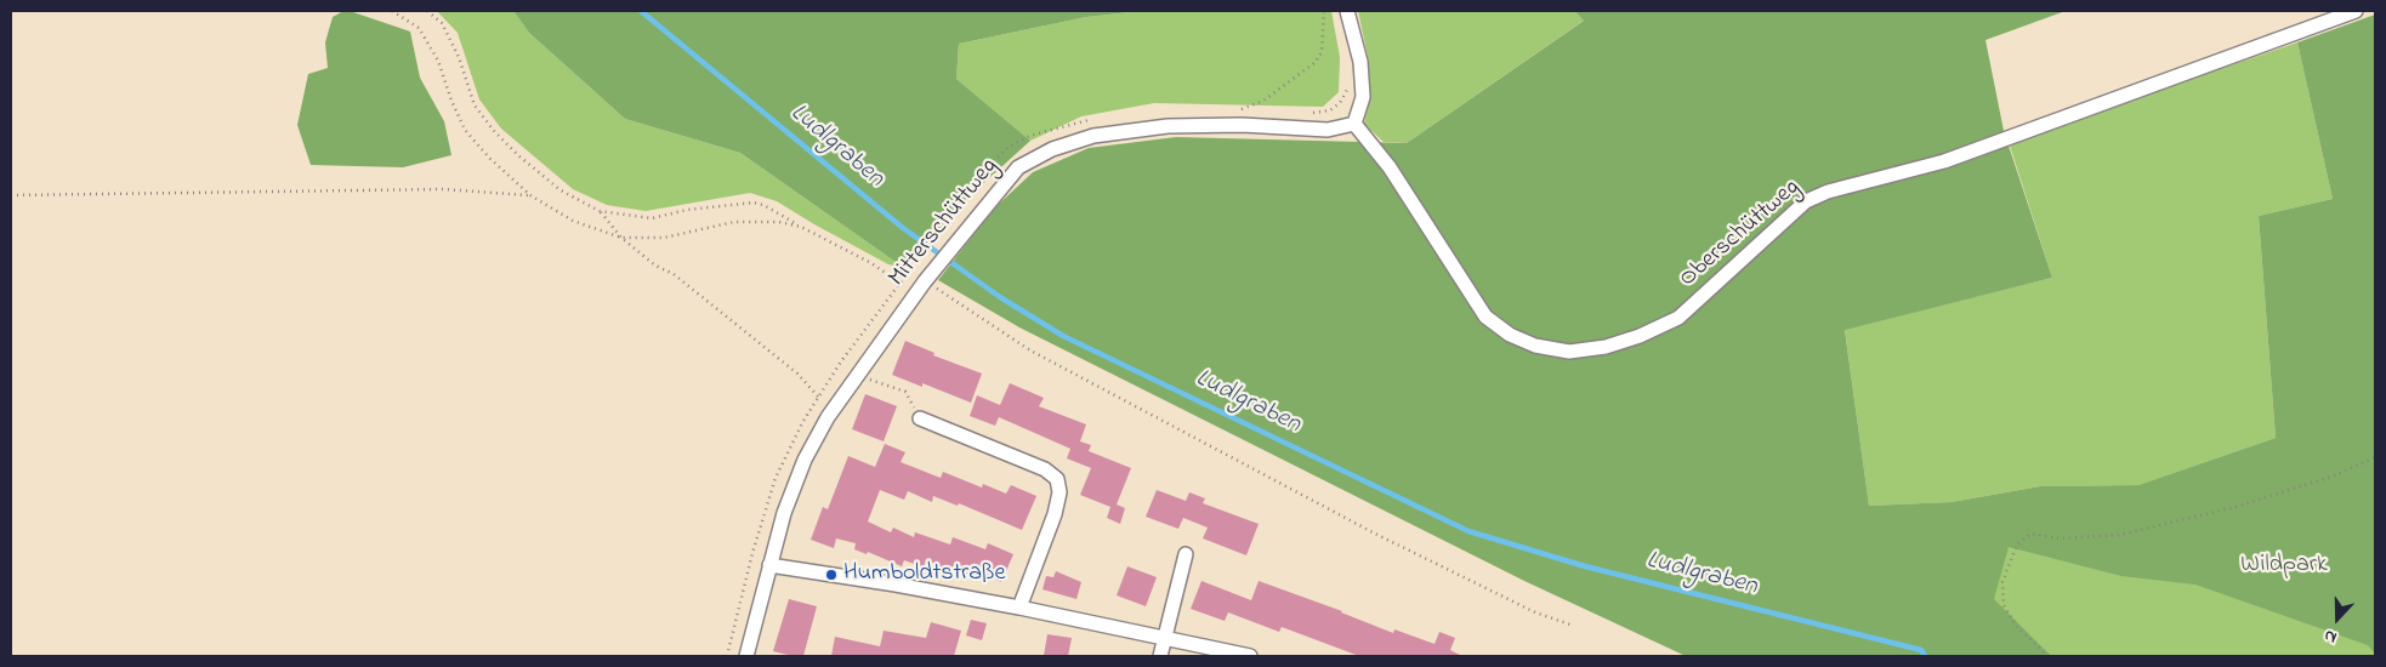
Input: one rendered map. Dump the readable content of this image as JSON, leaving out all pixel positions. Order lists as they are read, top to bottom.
{
  "streets": {
    "street": ["Mitterschüttweg", "Oberschüttweg"]
  },
  "crossings": [
    ["Mitterschüttweg", "Oberschüttweg"]
  ],
  "water": ["Ludlgraben"],
  "parks": ["Wildpark"],
  "places": ["Humboldtstraße"],
  "north": "bottom"
}
